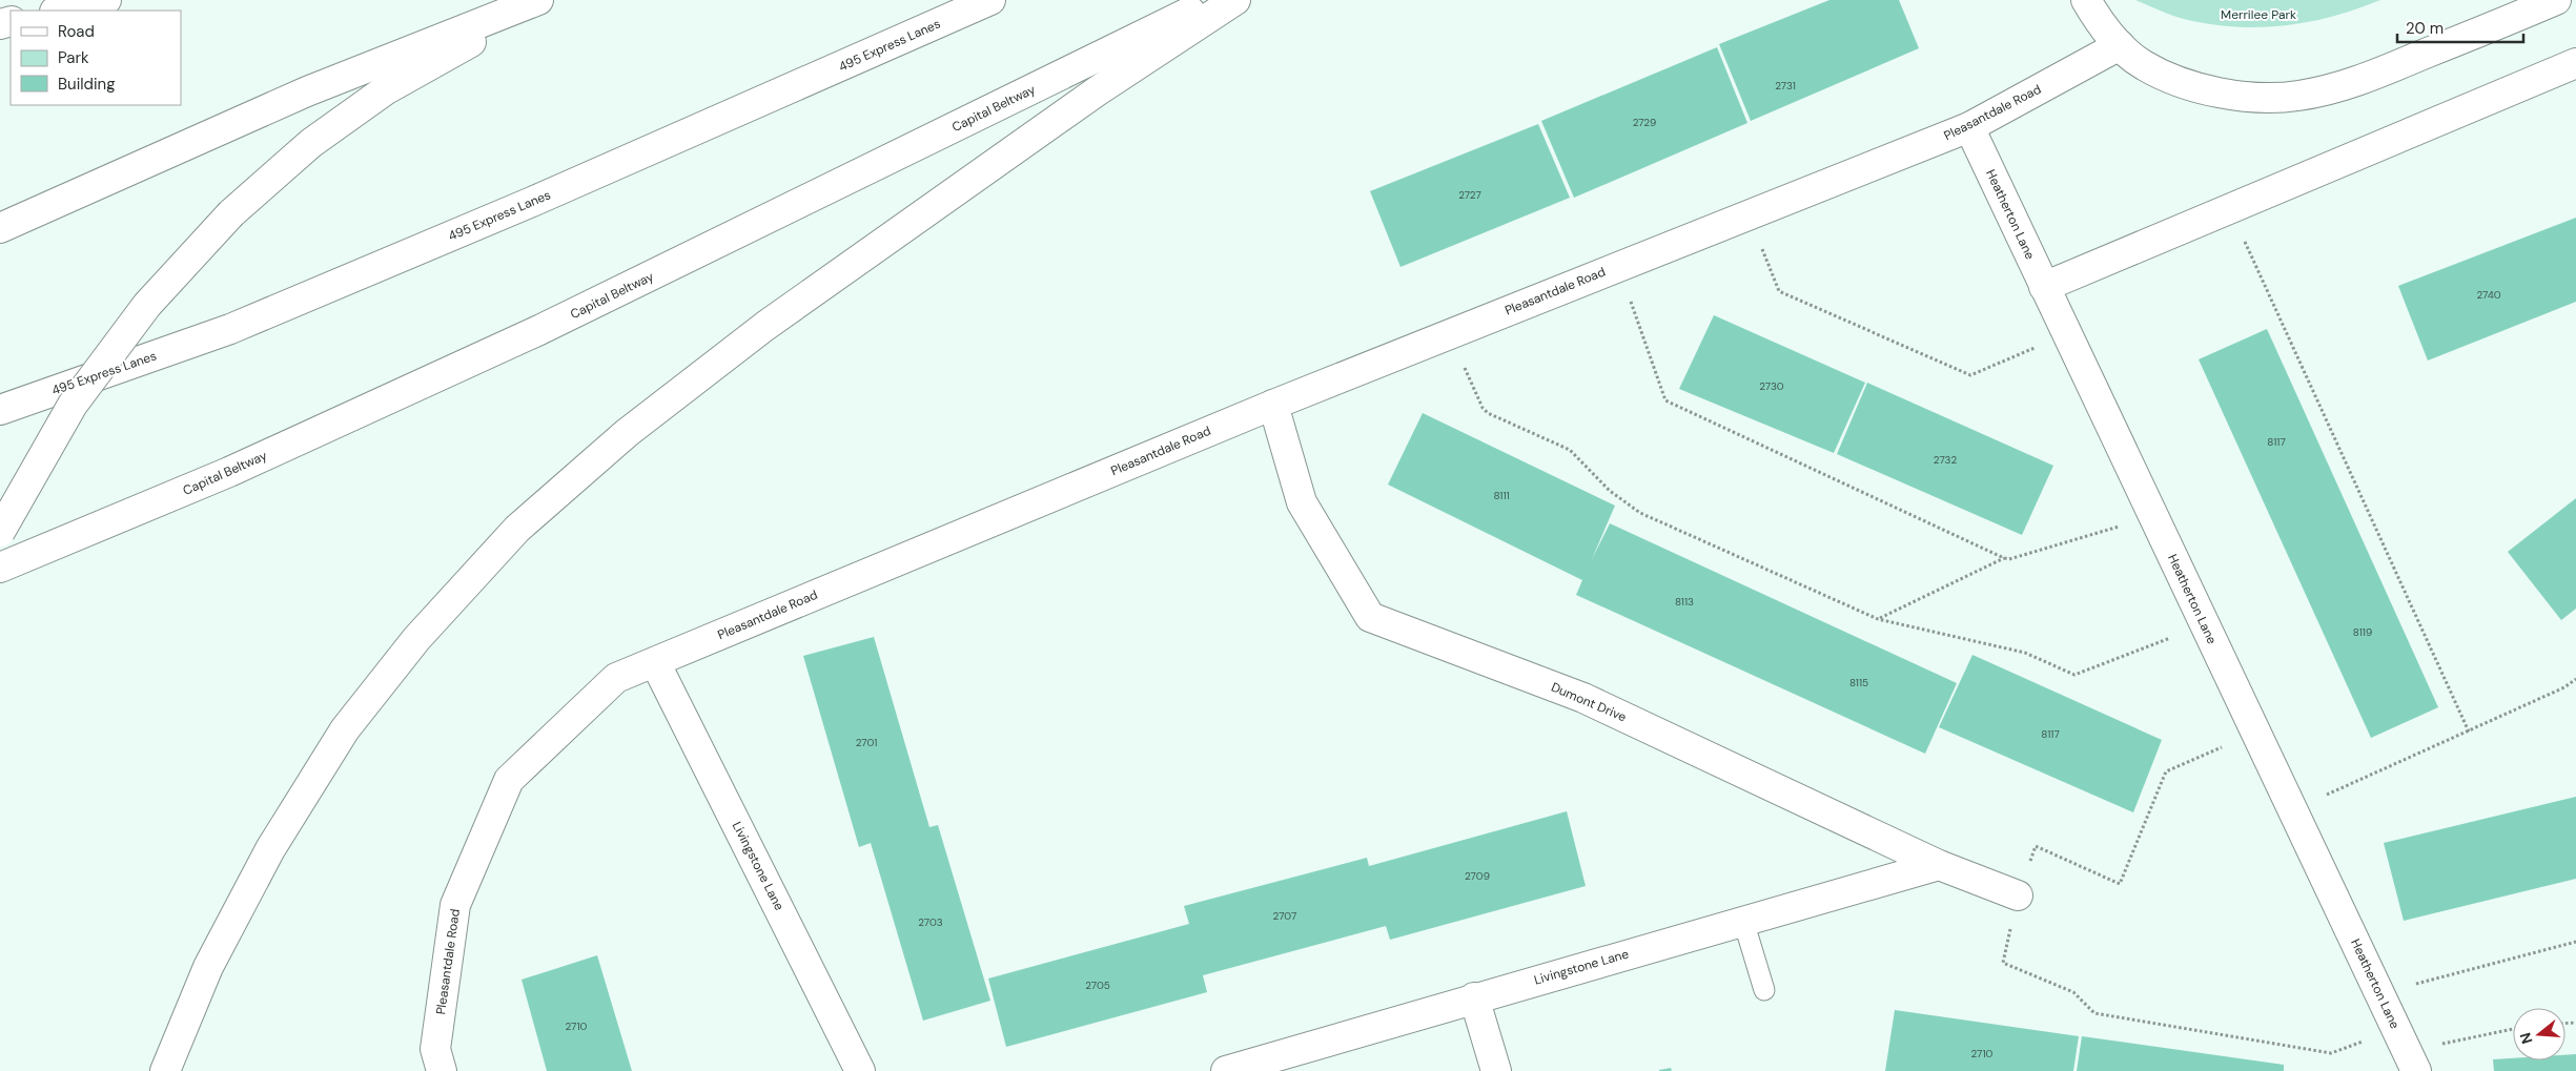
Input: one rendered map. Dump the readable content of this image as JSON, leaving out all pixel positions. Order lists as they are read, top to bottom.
{
  "streets": {
    "main road": [
      "495 Express Lanes",
      "Capital Beltway",
      "Pleasantdale Road",
      "Heatherton Lane",
      "Dumont Drive",
      "Livingstone Lane"
    ]
  },
  "crossings": [
    ["Pleasantdale Road", "Heatherton Lane"],
    ["Pleasantdale Road", "Dumont Drive"],
    ["Pleasantdale Road", "Livingstone Lane"],
    ["Dumont Drive", "Livingstone Lane"]
  ],
  "parks": ["Merrilee Park"],
  "house_numbers": [
    "2731",
    "2729",
    "2727",
    "2740",
    "2730",
    "8117",
    "2732",
    "8111",
    "8113",
    "8119",
    "8115",
    "8117",
    "2701",
    "2709",
    "2707",
    "2703",
    "2705",
    "2710",
    "2710"
  ],
  "legend": ["Road", "Park", "Building"],
  "scale_bar": "20 m",
  "north": "left"
}
